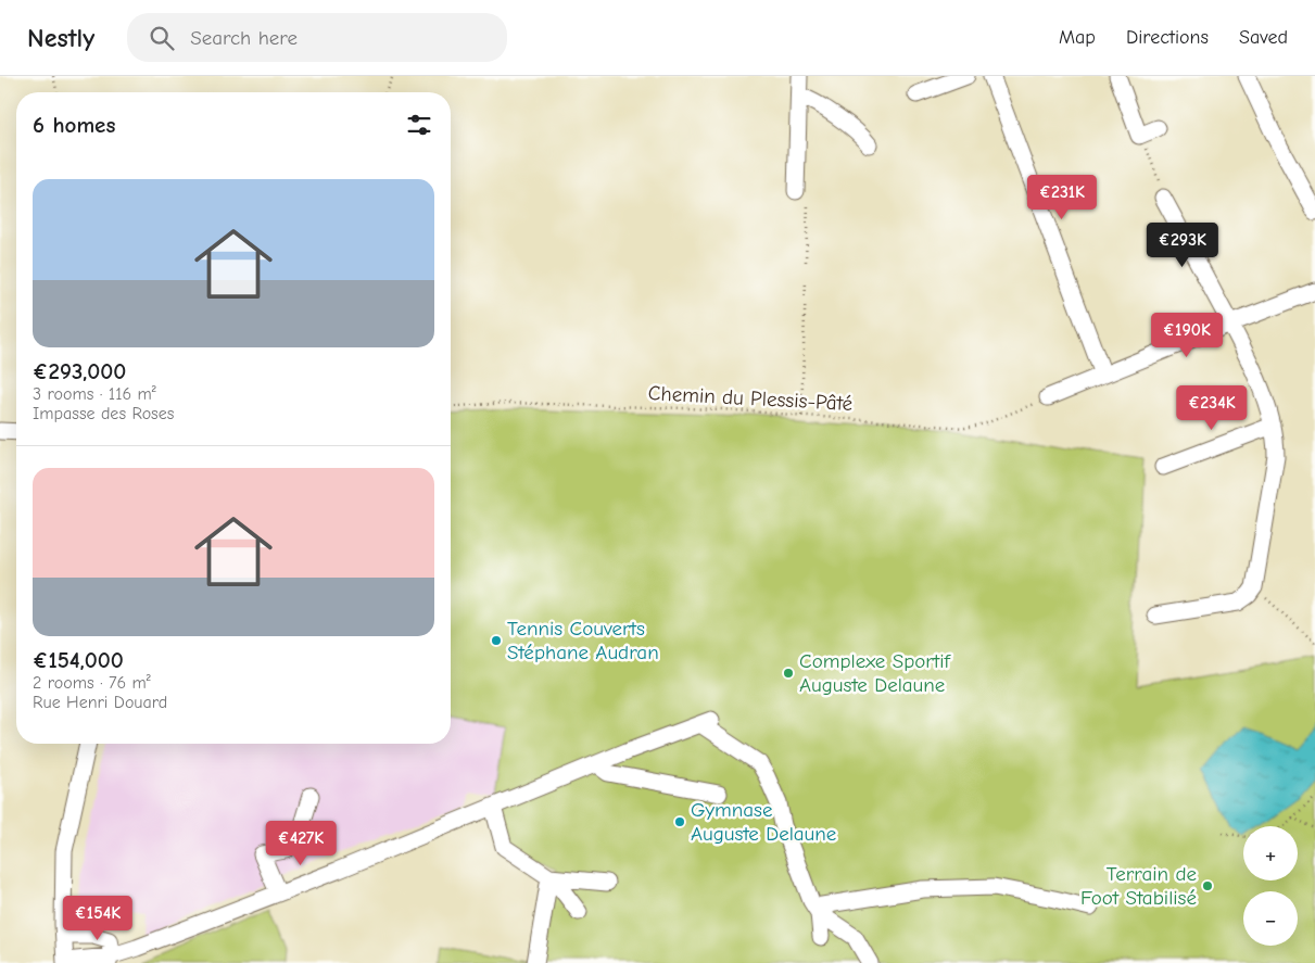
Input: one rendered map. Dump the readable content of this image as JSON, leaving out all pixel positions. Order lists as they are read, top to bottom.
{
  "streets": {
    "path": ["Chemin du Plessis-Pâté"]
  },
  "places": [
    "Tennis Couverts Stéphane Audran",
    "Complexe Sportif Auguste Delaune",
    "Gymnase Auguste Delaune",
    "Terrain de Foot Stabilisé"
  ],
  "page": {
    "header": "Nestly",
    "search": "Search here",
    "nav": ["Map", "Directions", "Saved"],
    "heading": "6 homes",
    "list": [
      {
        "name": "€293,000",
        "note": "3 rooms · 116 m² · Impasse des Roses"
      },
      {
        "name": "€154,000",
        "note": "2 rooms · 76 m² · Rue Henri Douard"
      }
    ],
    "price": [
      "€231K",
      "€293K",
      "€190K",
      "€234K",
      "€427K",
      "€154K"
    ],
    "map_buttons": ["+", "−"]
  }
}
